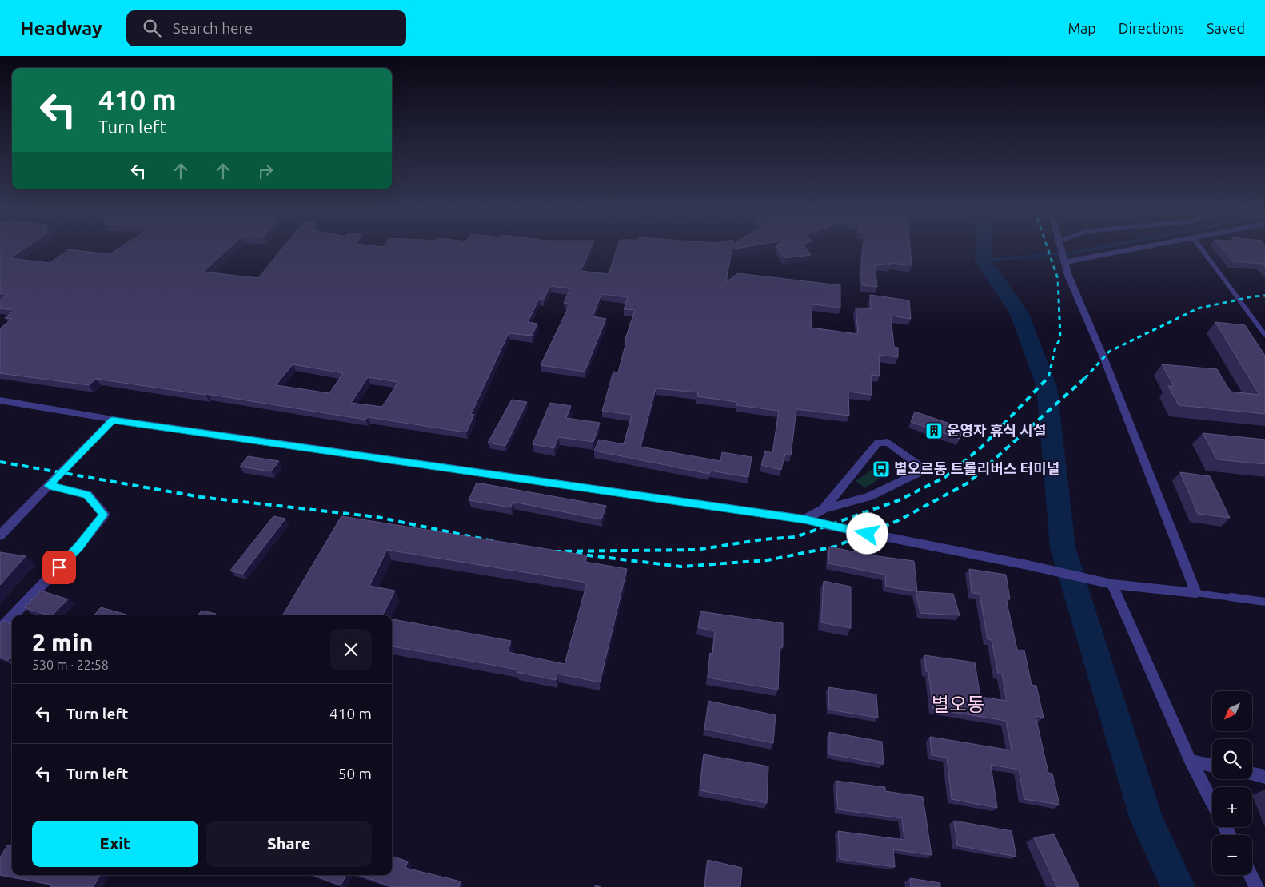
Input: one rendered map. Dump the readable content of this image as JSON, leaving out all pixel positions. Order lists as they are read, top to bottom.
{
  "districts": ["별오동"],
  "places": {
    "building": ["운영자 휴식 시설"],
    "bus stop": ["별오르동 트롤리버스 터미널"]
  },
  "north": "bottom left",
  "page": {
    "header": "Headway",
    "search": "Search here",
    "nav": ["Map", "Directions", "Saved"],
    "turn": ["410 m", "Turn left"],
    "heading": ["2 min", "530 m · 22:58"],
    "list": [
      {
        "name": "Turn left",
        "value": "410 m"
      },
      {
        "name": "Turn left",
        "value": "50 m"
      }
    ],
    "map_buttons": ["+", "−"],
    "buttons": ["Exit", "Share"]
  }
}
